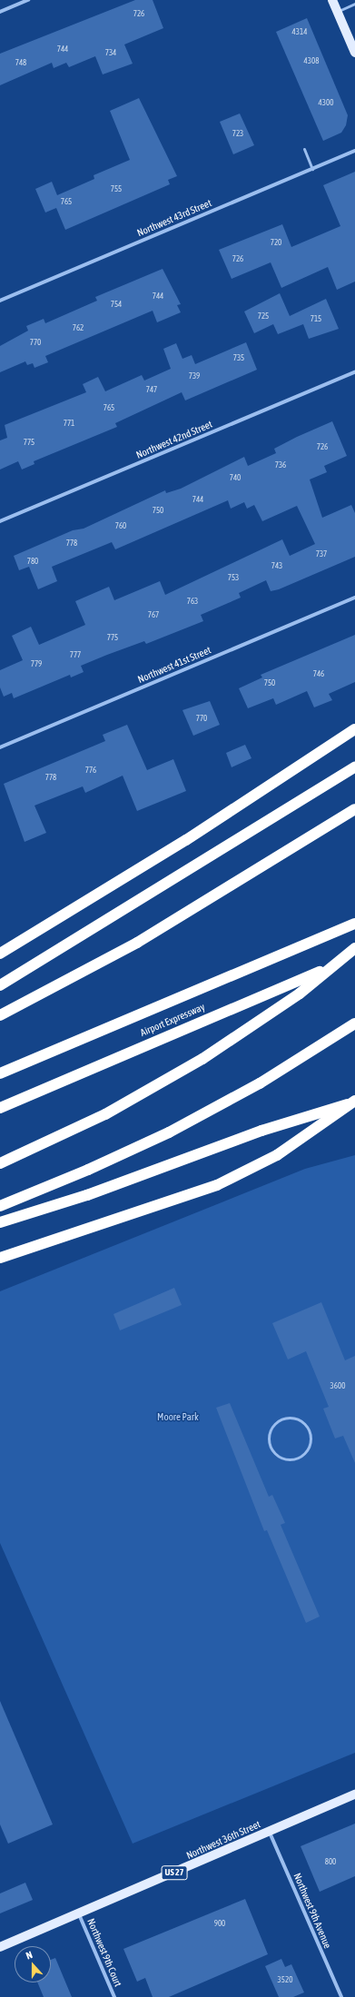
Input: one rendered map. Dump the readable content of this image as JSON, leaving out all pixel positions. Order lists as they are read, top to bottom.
{
  "streets": {
    "highway": ["Airport Expressway"],
    "main road": ["Northwest 36th Street", "US 27"],
    "street": [
      "Northwest 43rd Street",
      "Northwest 42nd Street",
      "Northwest 41st Street",
      "Northwest 9th Avenue",
      "Northwest 9th Court"
    ]
  },
  "crossings": [
    ["Northwest 36th Street", "Northwest 9th Avenue"],
    ["Northwest 36th Street", "Northwest 9th Court"]
  ],
  "parks": ["Moore Park"],
  "house_numbers": [
    "726",
    "4314",
    "744",
    "734",
    "4308",
    "748",
    "4300",
    "723",
    "755",
    "765",
    "720",
    "726",
    "744",
    "754",
    "725",
    "715",
    "762",
    "770",
    "735",
    "739",
    "747",
    "765",
    "771",
    "775",
    "726",
    "736",
    "740",
    "744",
    "750",
    "760",
    "778",
    "737",
    "780",
    "743",
    "753",
    "763",
    "767",
    "775",
    "777",
    "779",
    "746",
    "750",
    "770",
    "776",
    "778",
    "3600",
    "800",
    "900",
    "3520"
  ],
  "north": "top"
}
